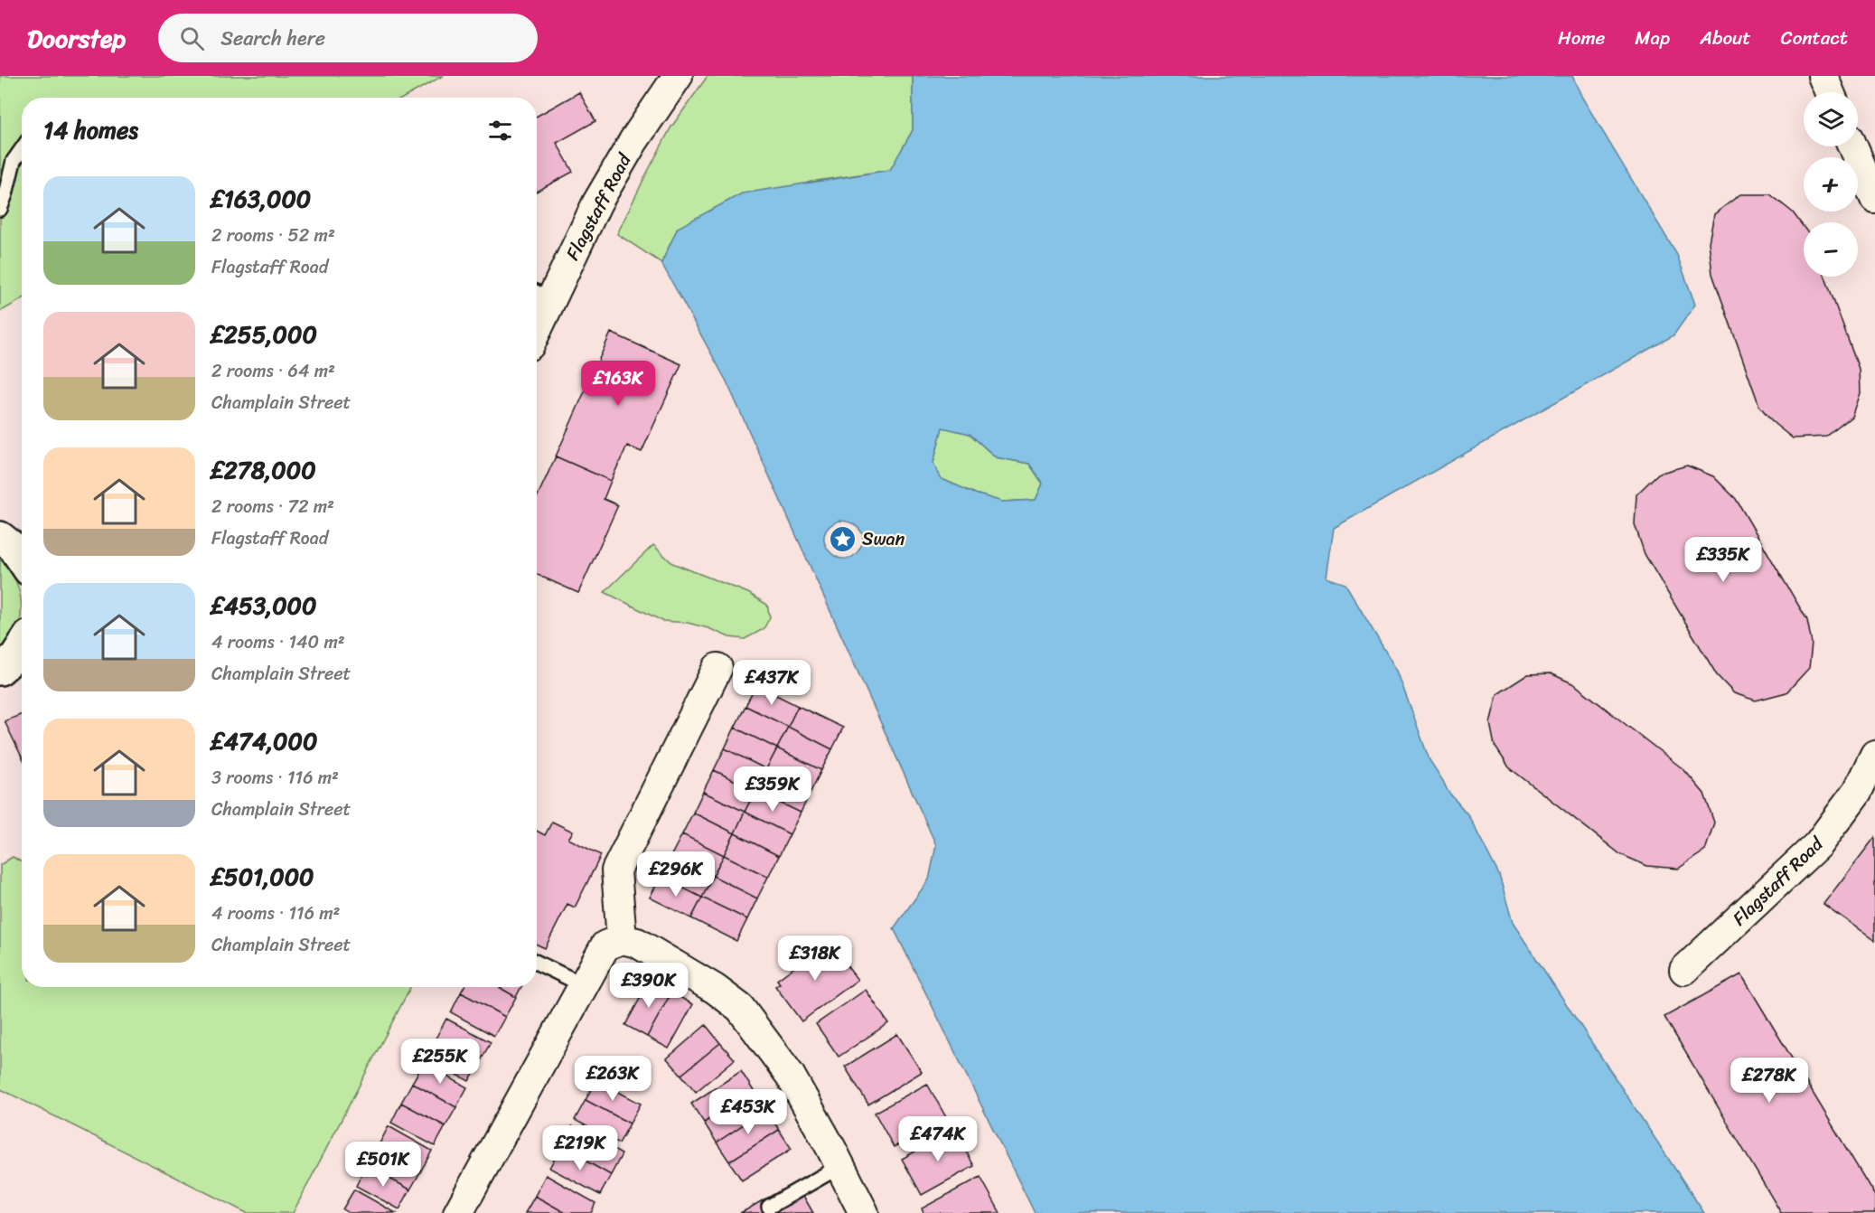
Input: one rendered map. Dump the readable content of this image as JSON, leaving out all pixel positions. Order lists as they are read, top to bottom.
{
  "streets": {
    "street": ["Flagstaff Road"]
  },
  "places": {
    "place": ["Swan"]
  },
  "page": {
    "header": "Doorstep",
    "search": "Search here",
    "nav": [
      "Home",
      "Map",
      "About",
      "Contact"
    ],
    "map_buttons": ["+", "−"],
    "heading": "14 homes",
    "list": [
      {
        "name": "£163,000",
        "note": "2 rooms · 52 m² · Flagstaff Road"
      },
      {
        "name": "£255,000",
        "note": "2 rooms · 64 m² · Champlain Street"
      },
      {
        "name": "£278,000",
        "note": "2 rooms · 72 m² · Flagstaff Road"
      },
      {
        "name": "£453,000",
        "note": "4 rooms · 140 m² · Champlain Street"
      },
      {
        "name": "£474,000",
        "note": "3 rooms · 116 m² · Champlain Street"
      },
      {
        "name": "£501,000",
        "note": "4 rooms · 116 m² · Champlain Street"
      }
    ],
    "price": [
      "£163K",
      "£335K",
      "£437K",
      "£359K",
      "£296K",
      "£318K",
      "£390K",
      "£255K",
      "£263K",
      "£278K",
      "£453K",
      "£474K",
      "£219K",
      "£501K"
    ]
  }
}
